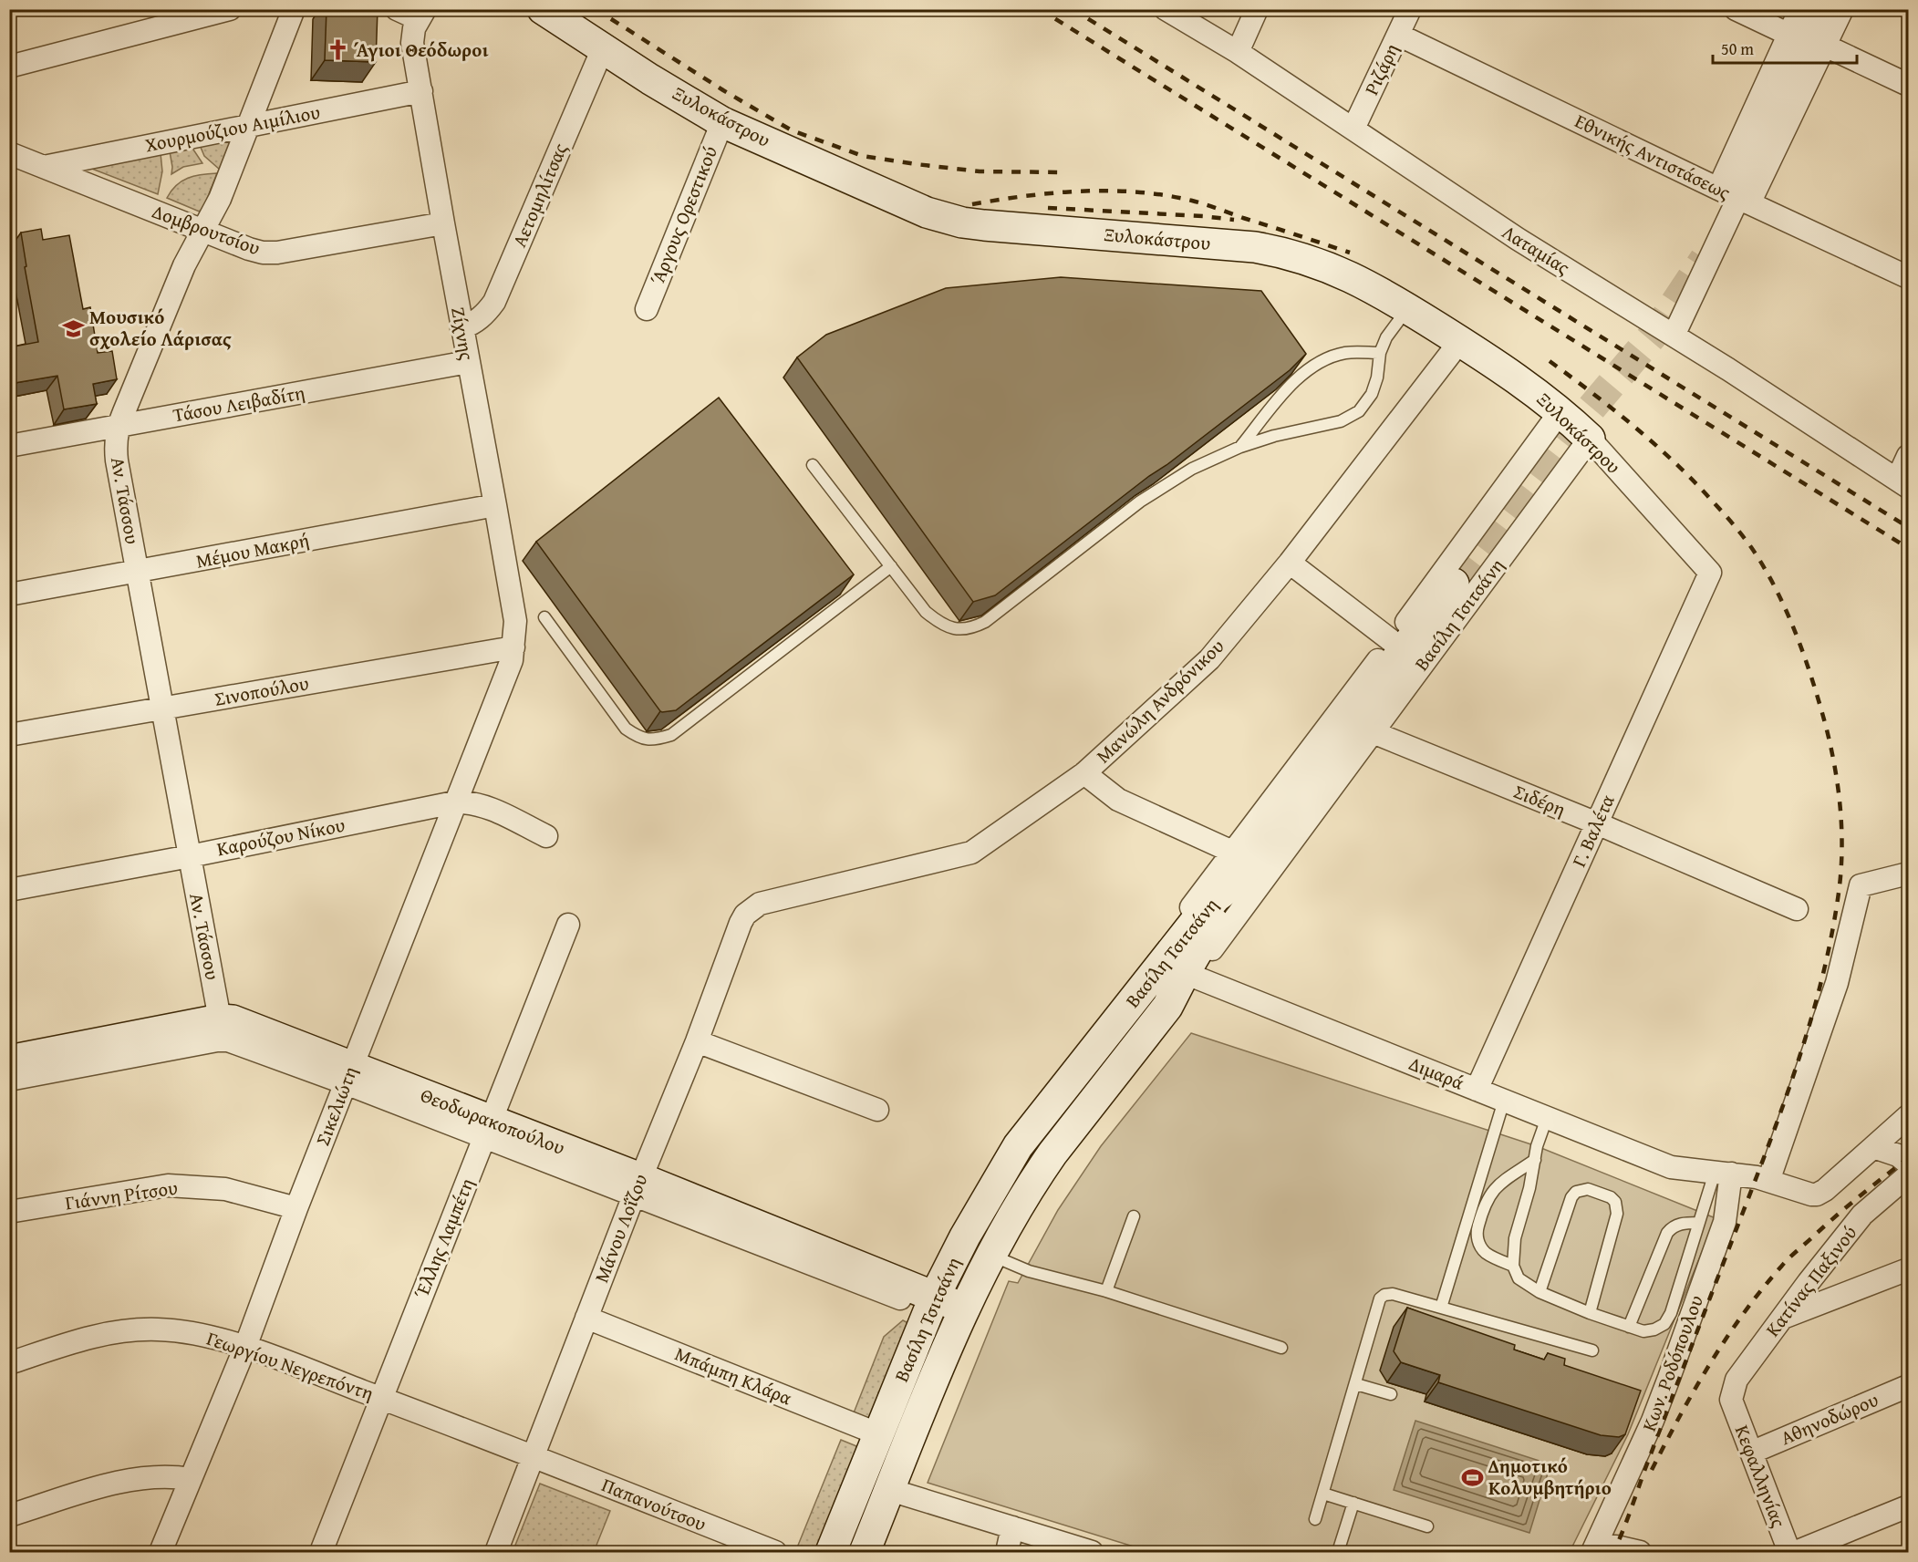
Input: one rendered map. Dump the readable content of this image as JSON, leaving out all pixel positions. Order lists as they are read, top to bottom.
{
  "streets": {
    "street": [
      "Ριζάρη",
      "Ξυλοκάστρου",
      "Χουρμούζιου Αιμίλιου",
      "Εθνικής Αντιστάσεως",
      "Αετομηλίτσας",
      "Άργους Ορεστικού",
      "Δομβρουτσίου",
      "Λαταμίας",
      "Ζίχνης",
      "Τάσου Λειβαδίτη",
      "Αν. Τάσσου",
      "Μέμου Μακρή",
      "Βασίλη Τσιτσάνη",
      "Σινοπούλου",
      "Μανώλη Ανδρόνικου",
      "Σιδέρη",
      "Γ. Βαλέτα",
      "Καρούζου Νίκου",
      "Διμαρά",
      "Σικελιώτη",
      "Θεοδωρακοπούλου",
      "Γιάννη Ρίτσου",
      "Μάνου Λοΐζου",
      "Έλλης Λαμπέτη",
      "Κατίνας Παξινού",
      "Κων. Ροδόπουλου",
      "Γεωργίου Νεγρεπόντη",
      "Μπάμπη Κλάρα",
      "Αθηνοδώρου",
      "Κεφαλληνίας",
      "Παπανούτσου"
    ]
  },
  "crossings": [
    ["Ριζάρη", "Εθνικής Αντιστάσεως"],
    ["Ριζάρη", "Λαταμίας"],
    ["Ξυλοκάστρου", "Αετομηλίτσας"],
    ["Ξυλοκάστρου", "Άργους Ορεστικού"],
    ["Ξυλοκάστρου", "Βασίλη Τσιτσάνη"],
    ["Ξυλοκάστρου", "Μανώλη Ανδρόνικου"],
    ["Ξυλοκάστρου", "Γ. Βαλέτα"],
    ["Χουρμούζιου Αιμίλιου", "Δομβρουτσίου"],
    ["Χουρμούζιου Αιμίλιου", "Ζίχνης"],
    ["Χουρμούζιου Αιμίλιου", "Αν. Τάσσου"],
    ["Αετομηλίτσας", "Ζίχνης"],
    ["Δομβρουτσίου", "Ζίχνης"],
    ["Δομβρουτσίου", "Αν. Τάσσου"],
    ["Ζίχνης", "Τάσου Λειβαδίτη"],
    ["Ζίχνης", "Μέμου Μακρή"],
    ["Ζίχνης", "Σινοπούλου"],
    ["Ζίχνης", "Σικελιώτη"],
    ["Τάσου Λειβαδίτη", "Αν. Τάσσου"],
    ["Αν. Τάσσου", "Μέμου Μακρή"],
    ["Αν. Τάσσου", "Σινοπούλου"],
    ["Αν. Τάσσου", "Καρούζου Νίκου"],
    ["Αν. Τάσσου", "Θεοδωρακοπούλου"],
    ["Βασίλη Τσιτσάνη", "Σιδέρη"],
    ["Βασίλη Τσιτσάνη", "Διμαρά"],
    ["Βασίλη Τσιτσάνη", "Θεοδωρακοπούλου"],
    ["Βασίλη Τσιτσάνη", "Μπάμπη Κλάρα"],
    ["Σινοπούλου", "Σικελιώτη"],
    ["Μανώλη Ανδρόνικου", "Μάνου Λοΐζου"],
    ["Σιδέρη", "Γ. Βαλέτα"],
    ["Γ. Βαλέτα", "Διμαρά"],
    ["Καρούζου Νίκου", "Σικελιώτη"],
    ["Διμαρά", "Κων. Ροδόπουλου"],
    ["Σικελιώτη", "Θεοδωρακοπούλου"],
    ["Σικελιώτη", "Γιάννη Ρίτσου"],
    ["Σικελιώτη", "Γεωργίου Νεγρεπόντη"],
    ["Θεοδωρακοπούλου", "Μάνου Λοΐζου"],
    ["Θεοδωρακοπούλου", "Έλλης Λαμπέτη"],
    ["Μάνου Λοΐζου", "Γεωργίου Νεγρεπόντη"],
    ["Μάνου Λοΐζου", "Μπάμπη Κλάρα"],
    ["Μάνου Λοΐζου", "Παπανούτσου"],
    ["Έλλης Λαμπέτη", "Γεωργίου Νεγρεπόντη"],
    ["Κατίνας Παξινού", "Κεφαλληνίας"],
    ["Γεωργίου Νεγρεπόντη", "Παπανούτσου"],
    ["Αθηνοδώρου", "Κεφαλληνίας"]
  ],
  "places": {
    "church": ["Άγιοι Θεόδωροι"],
    "school or university": ["Μουσικό σχολείο Λάρισας"],
    "sports": ["Δημοτικό Κολυμβητήριο"]
  },
  "scale_bar": "50 m"
}
